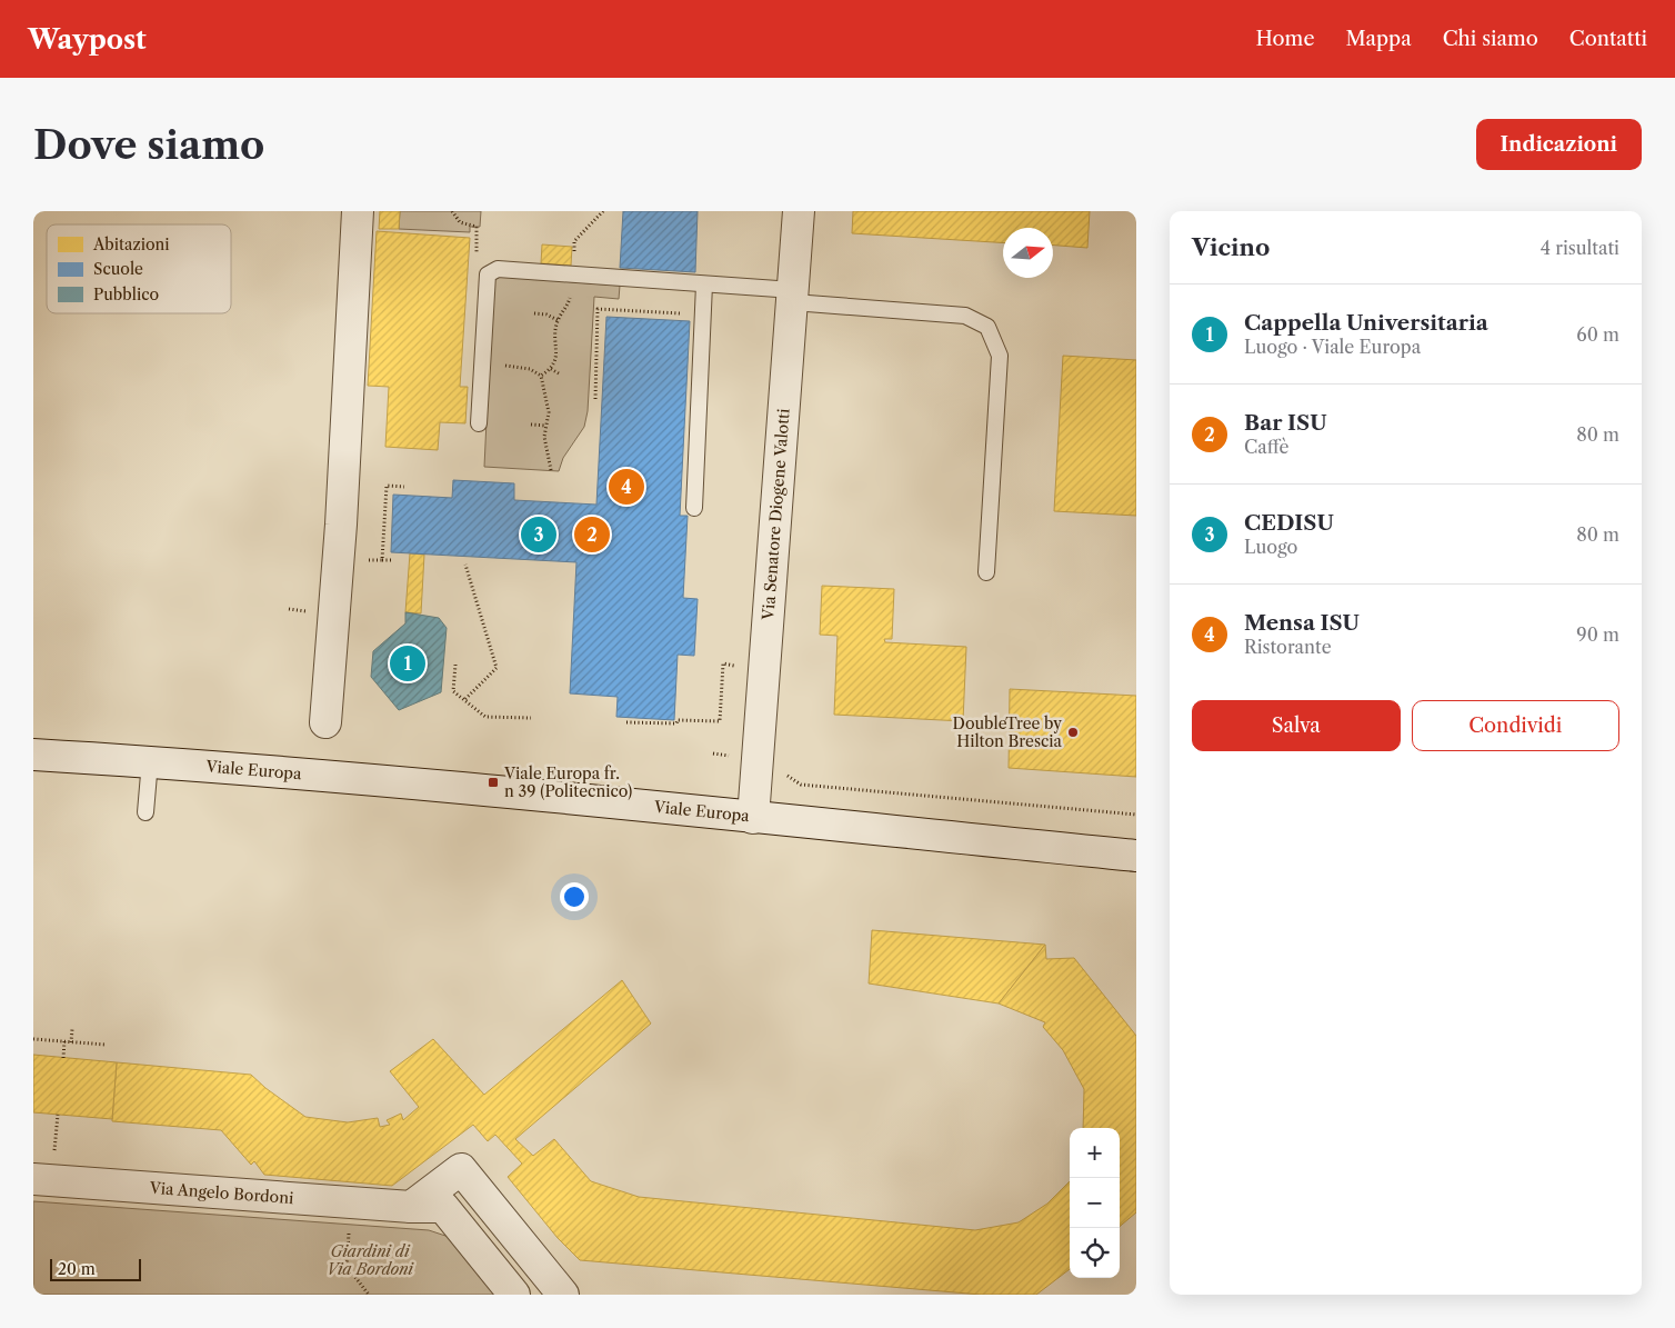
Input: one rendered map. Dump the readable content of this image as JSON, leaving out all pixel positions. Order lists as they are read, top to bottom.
{
  "streets": {
    "street": ["Via Senatore Diogene Valotti", "Viale Europa", "Via Angelo Bordoni"]
  },
  "crossings": [
    ["Via Senatore Diogene Valotti", "Viale Europa"]
  ],
  "parks": ["Giardini di Via Bordoni"],
  "places": {
    "other": ["DoubleTree by Hilton Brescia"],
    "transit": ["Viale Europa fr. n 39 (Politecnico)"]
  },
  "legend": ["Abitazioni", "Scuole", "Pubblico"],
  "scale_bar": "20 m",
  "north": "right",
  "page": {
    "header": "Waypost",
    "nav": [
      "Home",
      "Mappa",
      "Chi siamo",
      "Contatti"
    ],
    "buttons": [
      "Indicazioni",
      ["Salva", "Condividi"]
    ],
    "title": "Dove siamo",
    "heading": ["Vicino", "4 risultati"],
    "list": [
      {
        "mark": "1",
        "name": "Cappella Universitaria",
        "note": "Luogo · Viale Europa",
        "value": "60 m"
      },
      {
        "mark": "2",
        "name": "Bar ISU",
        "note": "Caffè",
        "value": "80 m"
      },
      {
        "mark": "3",
        "name": "CEDISU",
        "note": "Luogo",
        "value": "80 m"
      },
      {
        "mark": "4",
        "name": "Mensa ISU",
        "note": "Ristorante",
        "value": "90 m"
      }
    ],
    "pins": [
      "4",
      "2",
      "3",
      "1"
    ],
    "map_buttons": ["+", "−"],
    "scale": "20 m"
  }
}
